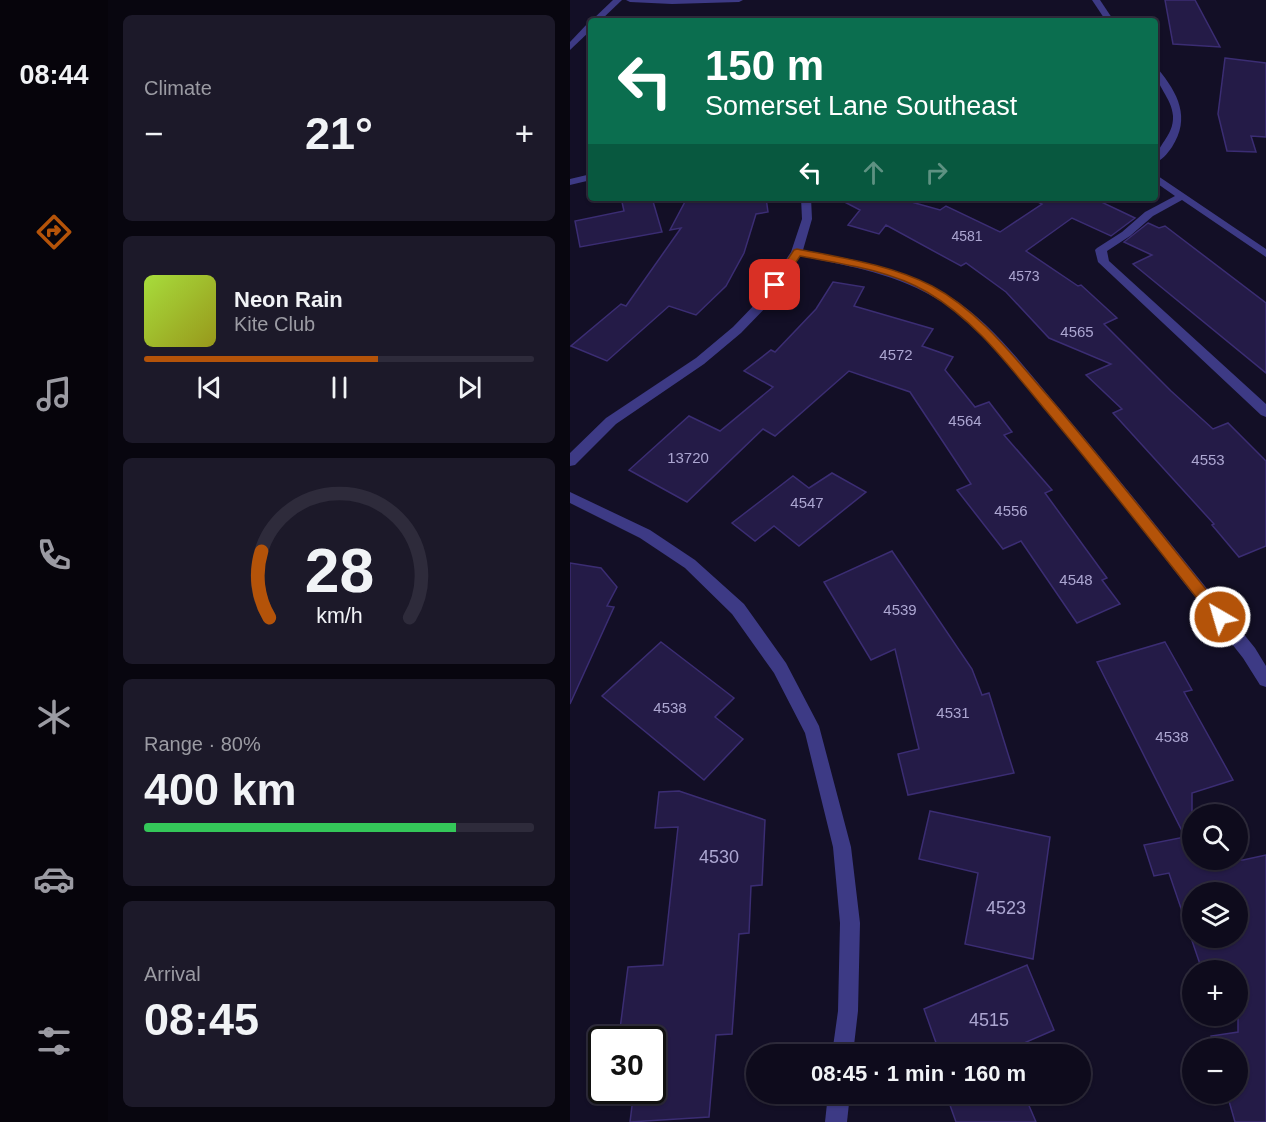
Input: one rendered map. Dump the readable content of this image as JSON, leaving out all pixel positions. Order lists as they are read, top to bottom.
{
  "house_numbers": [
    "4581",
    "4573",
    "4565",
    "4572",
    "4564",
    "13720",
    "4553",
    "4547",
    "4556",
    "4548",
    "4539",
    "4538",
    "4531",
    "4538",
    "4530",
    "4523",
    "4515"
  ],
  "page": {
    "tabs": "08:44",
    "tile": [
      "Climate",
      ["Range · 80%", "400 km"],
      ["Arrival", "08:45"]
    ],
    "turn": ["150 m", "Somerset Lane Southeast"],
    "heat": ["−", "21°", "+"],
    "song": ["Neon Rain", "Kite Club"],
    "map_buttons": ["+", "−"],
    "limit": "30",
    "trip": "08:45 · 1 min · 160 m",
    "gauge": ["28", "km/h"]
  }
}
